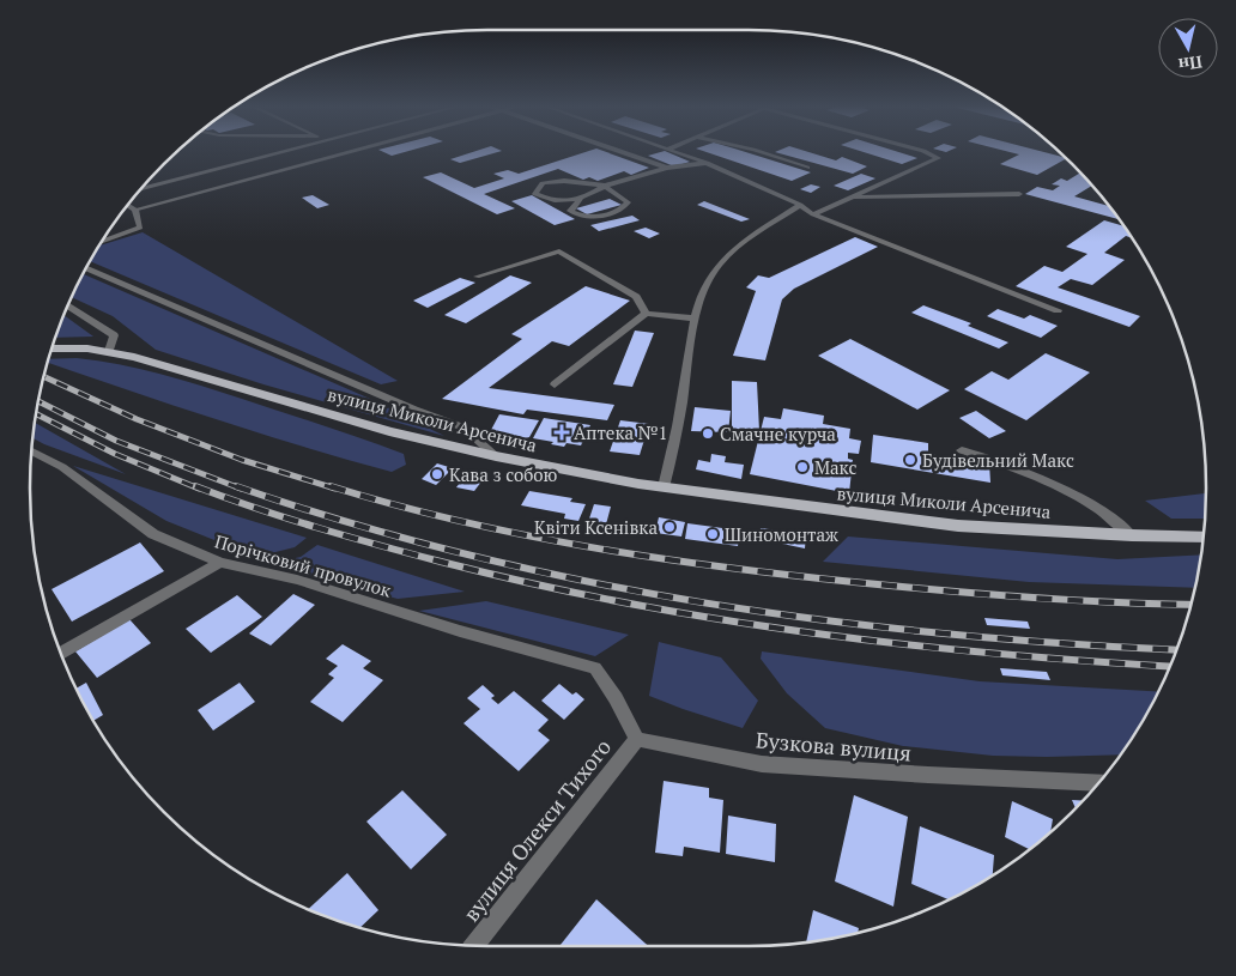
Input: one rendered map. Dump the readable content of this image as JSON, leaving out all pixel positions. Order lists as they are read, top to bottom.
{
  "streets": {
    "main road": ["вулиця Миколи Арсенича"],
    "street": ["Порічковий провулок", "Бузкова вулиця", "вулиця Олекси Тихого"]
  },
  "crossings": [
    ["Порічковий провулок", "Бузкова вулиця"],
    ["Порічковий провулок", "вулиця Олекси Тихого"],
    ["Бузкова вулиця", "вулиця Олекси Тихого"]
  ],
  "places": {
    "health": ["Аптека №1"],
    "other": [
      "Смачне курча",
      "Будівельний Макс",
      "Макс",
      "Кава з собою",
      "Квіти Ксенівка",
      "Шиномонтаж"
    ]
  },
  "north": "bottom"
}
